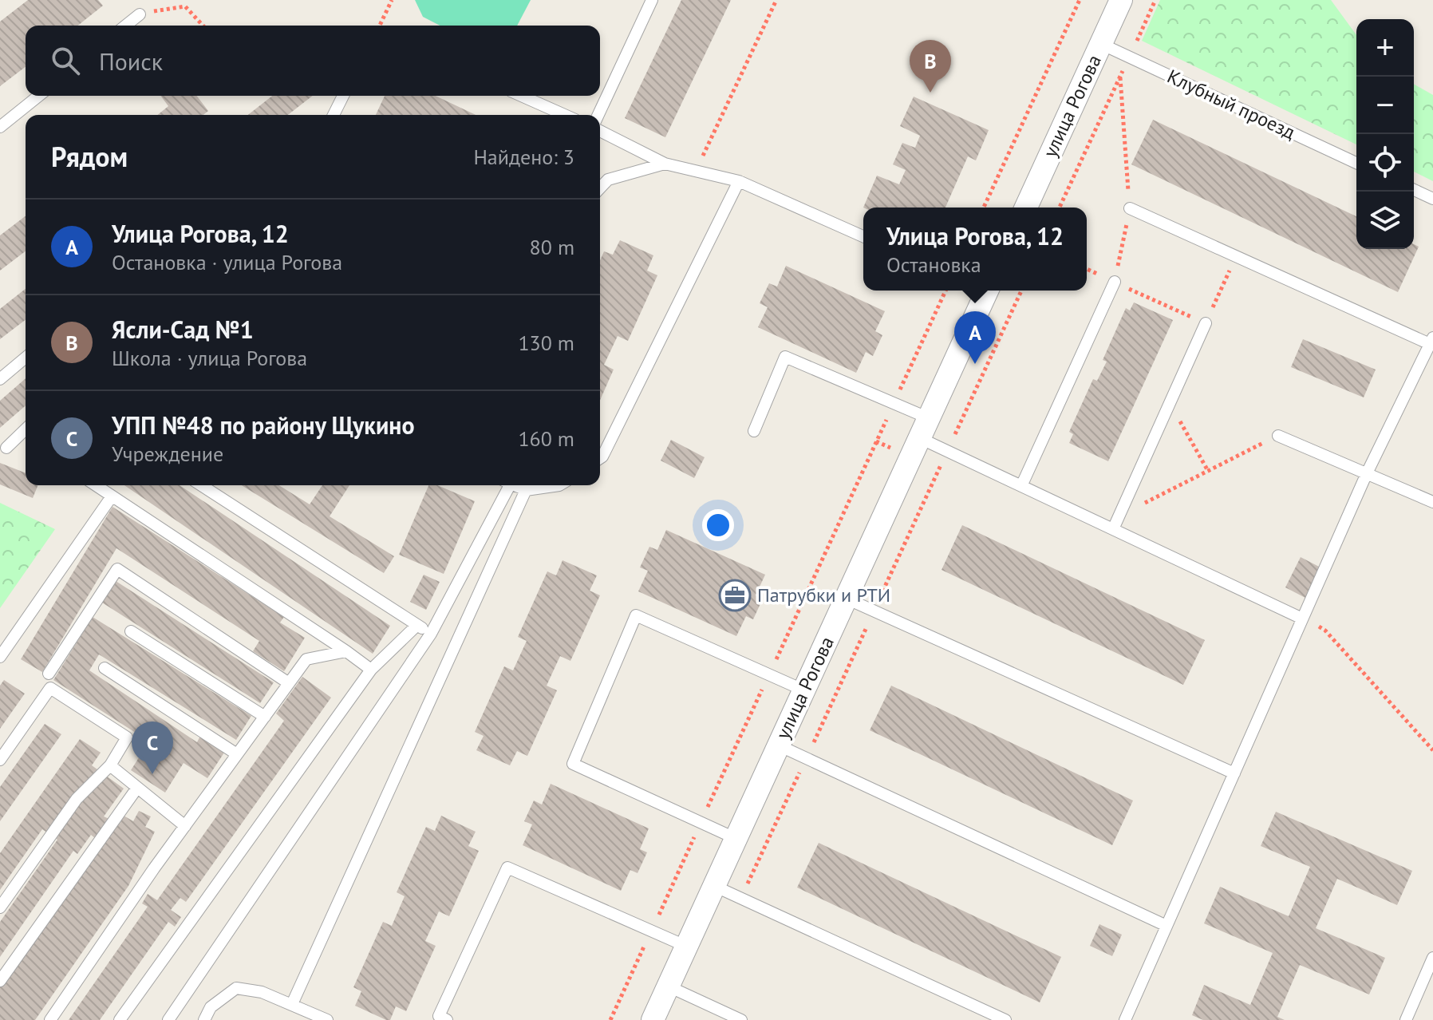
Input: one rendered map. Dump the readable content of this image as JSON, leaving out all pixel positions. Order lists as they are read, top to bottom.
{
  "streets": {
    "street": ["улица Рогова"],
    "lane": ["Клубный проезд"]
  },
  "crossings": [
    ["Клубный проезд", "улица Рогова"]
  ],
  "places": {
    "office": ["Патрубки и РТИ"]
  },
  "page": {
    "map_buttons": ["+", "−"],
    "search": "Поиск",
    "pins": ["B", "A", "C"],
    "heading": ["Рядом", "Найдено: 3"],
    "list": [
      {
        "mark": "A",
        "name": "Улица Рогова, 12",
        "note": "Остановка · улица Рогова",
        "value": "80 m"
      },
      {
        "mark": "B",
        "name": "Ясли-Сад №1",
        "note": "Школа · улица Рогова",
        "value": "130 m"
      },
      {
        "mark": "C",
        "name": "УПП №48 по району Щукино",
        "note": "Учреждение",
        "value": "160 m"
      }
    ],
    "popup": ["Улица Рогова, 12", "Остановка"]
  }
}
